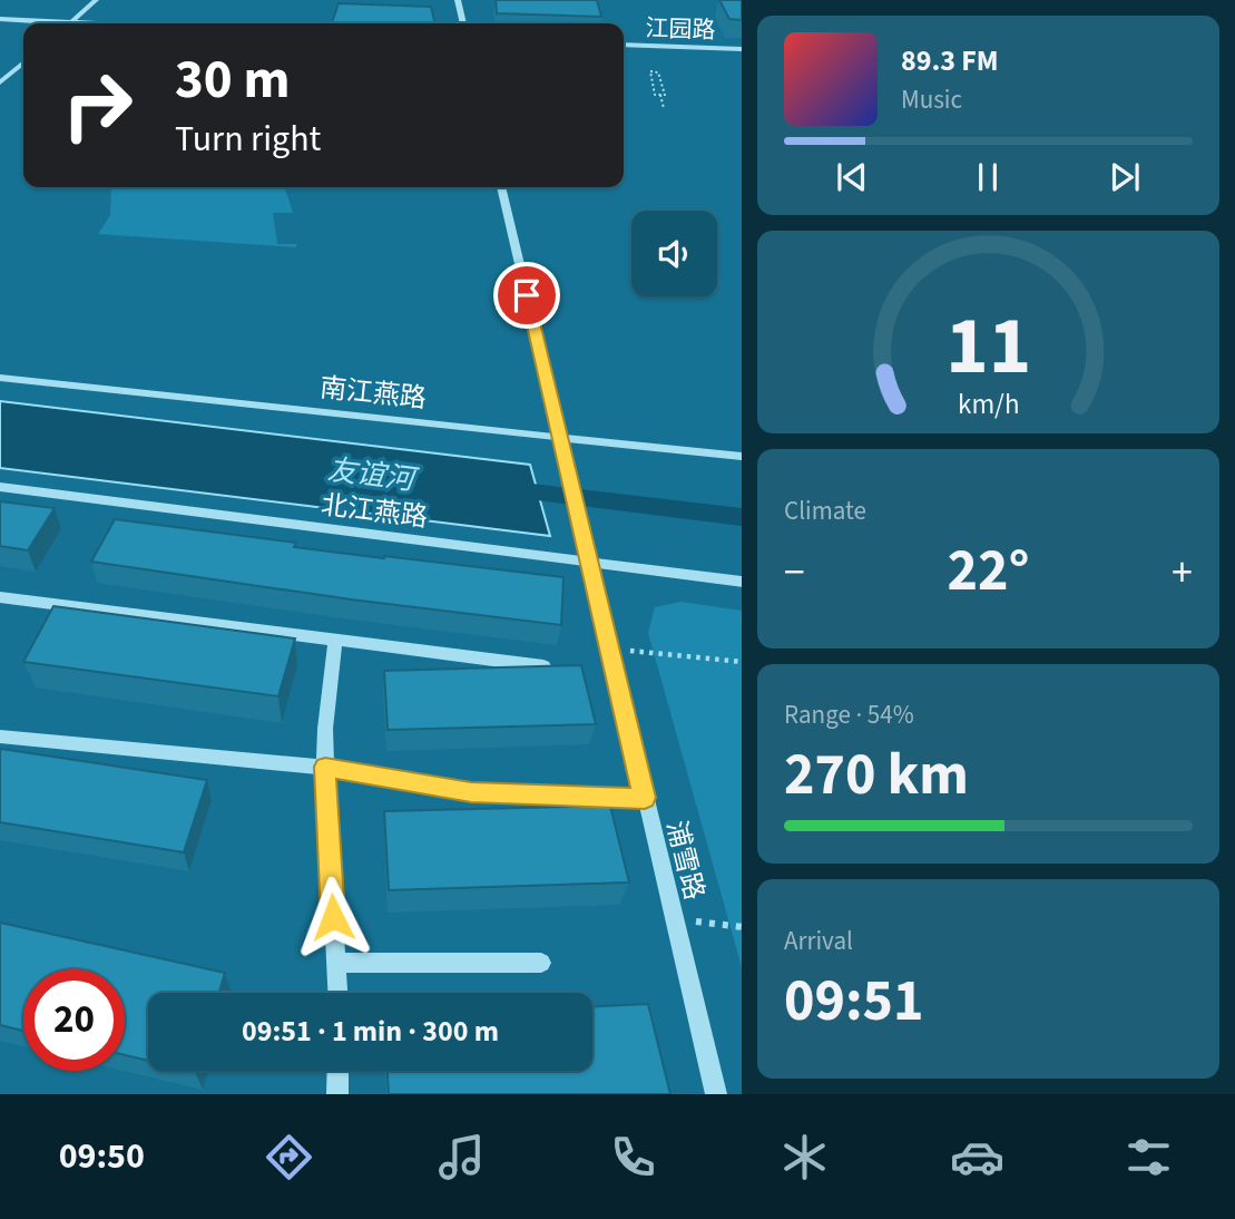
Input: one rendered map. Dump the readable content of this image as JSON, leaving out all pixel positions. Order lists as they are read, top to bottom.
{
  "streets": {
    "street": [
      "江园路",
      "南江燕路",
      "北江燕路",
      "浦雪路"
    ]
  },
  "crossings": [
    ["南江燕路", "浦雪路"],
    ["北江燕路", "浦雪路"]
  ],
  "water": ["友谊河"],
  "page": {
    "turn": ["30 m", "Turn right"],
    "song": ["89.3 FM", "Music"],
    "tile": [
      "Climate",
      ["Range · 54%", "270 km"],
      ["Arrival", "09:51"]
    ],
    "heat": ["−", "22°", "+"],
    "limit": "20",
    "trip": "09:51 · 1 min · 300 m",
    "tabs": "09:50",
    "gauge": ["11", "km/h"]
  }
}
